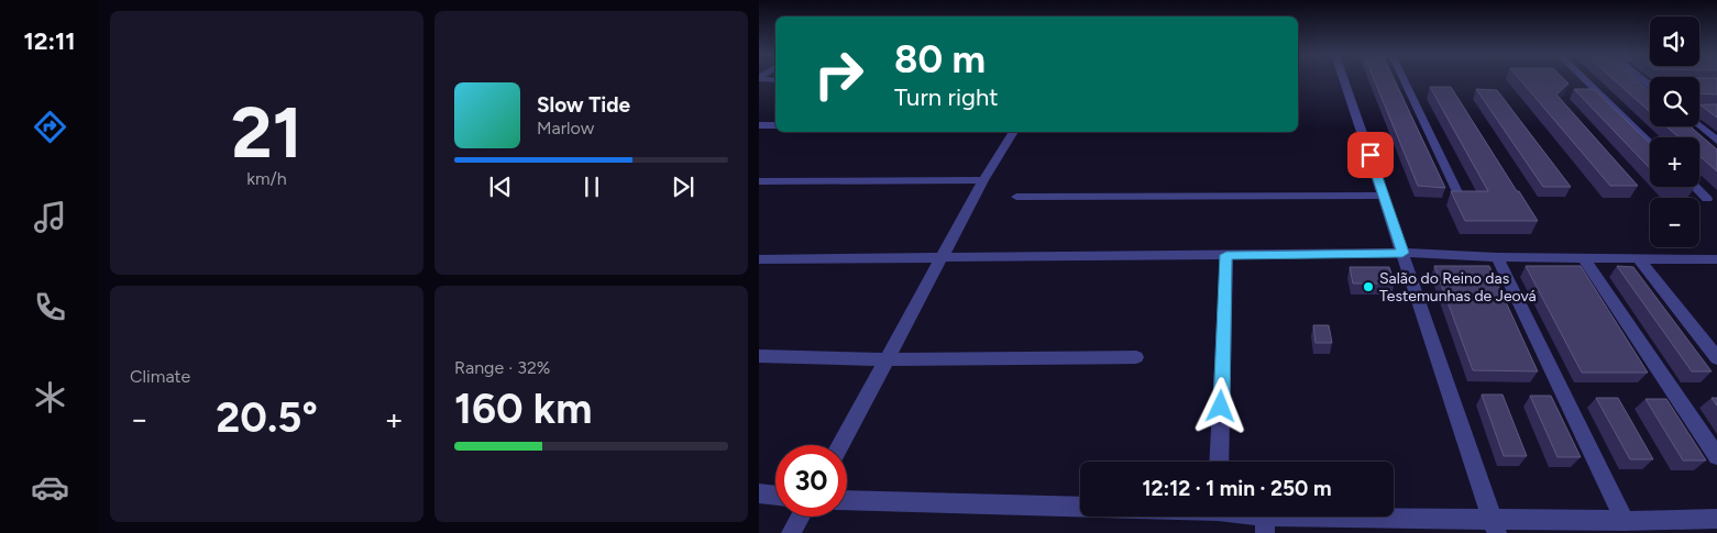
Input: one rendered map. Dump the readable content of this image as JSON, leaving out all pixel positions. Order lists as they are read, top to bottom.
{
  "places": ["Salão do Reino das Testemunhas de Jeová"],
  "page": {
    "tabs": "12:11",
    "tile": [
      ["21", "km/h"],
      "Climate",
      ["Range · 32%", "160 km"]
    ],
    "map_buttons": ["+", "−"],
    "turn": ["80 m", "Turn right"],
    "song": ["Slow Tide", "Marlow"],
    "heat": ["−", "20.5°", "+"],
    "limit": "30",
    "trip": "12:12 · 1 min · 250 m"
  }
}
